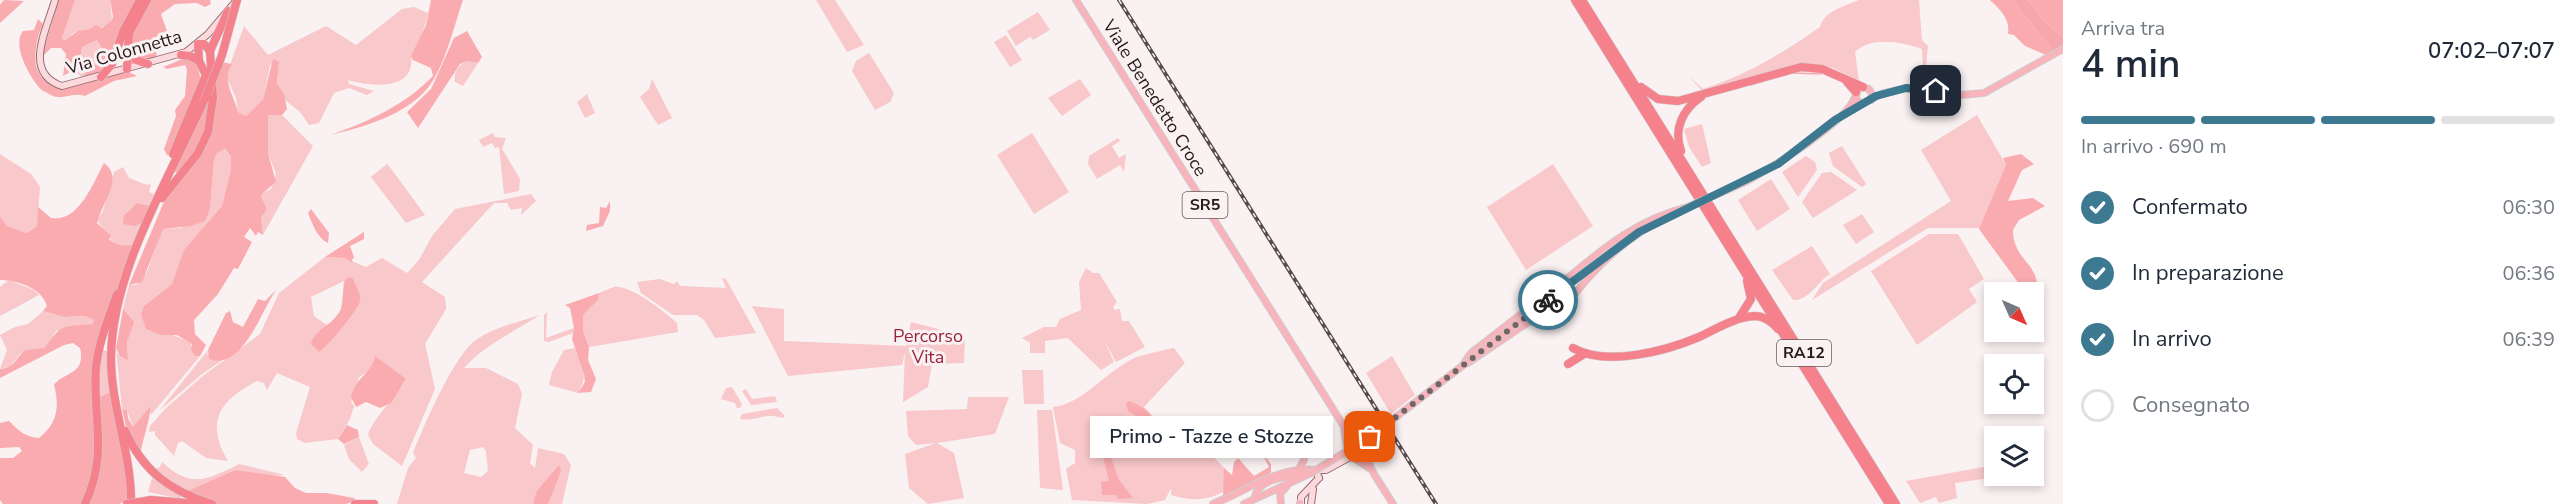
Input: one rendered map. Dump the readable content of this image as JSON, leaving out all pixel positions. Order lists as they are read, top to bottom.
{
  "streets": {
    "highway": ["RA12"],
    "main road": ["Via Colonnetta", "Viale Benedetto Croce", "SR5"]
  },
  "crossings": [
    ["Viale Benedetto Croce", "SR5"]
  ],
  "parks": ["Percorso Vita"],
  "places": ["Primo - Tazze e Stozze"],
  "north": "bottom right",
  "page": {
    "heading": ["4 min", "Arriva tra", "07:02–07:07"],
    "bar": "In arrivo · 690 m",
    "list": [
      ["Confermato", "06:30"],
      ["In preparazione", "06:36"],
      ["In arrivo", "06:39"],
      "Consegnato"
    ],
    "bubble": "Primo - Tazze e Stozze"
  }
}
